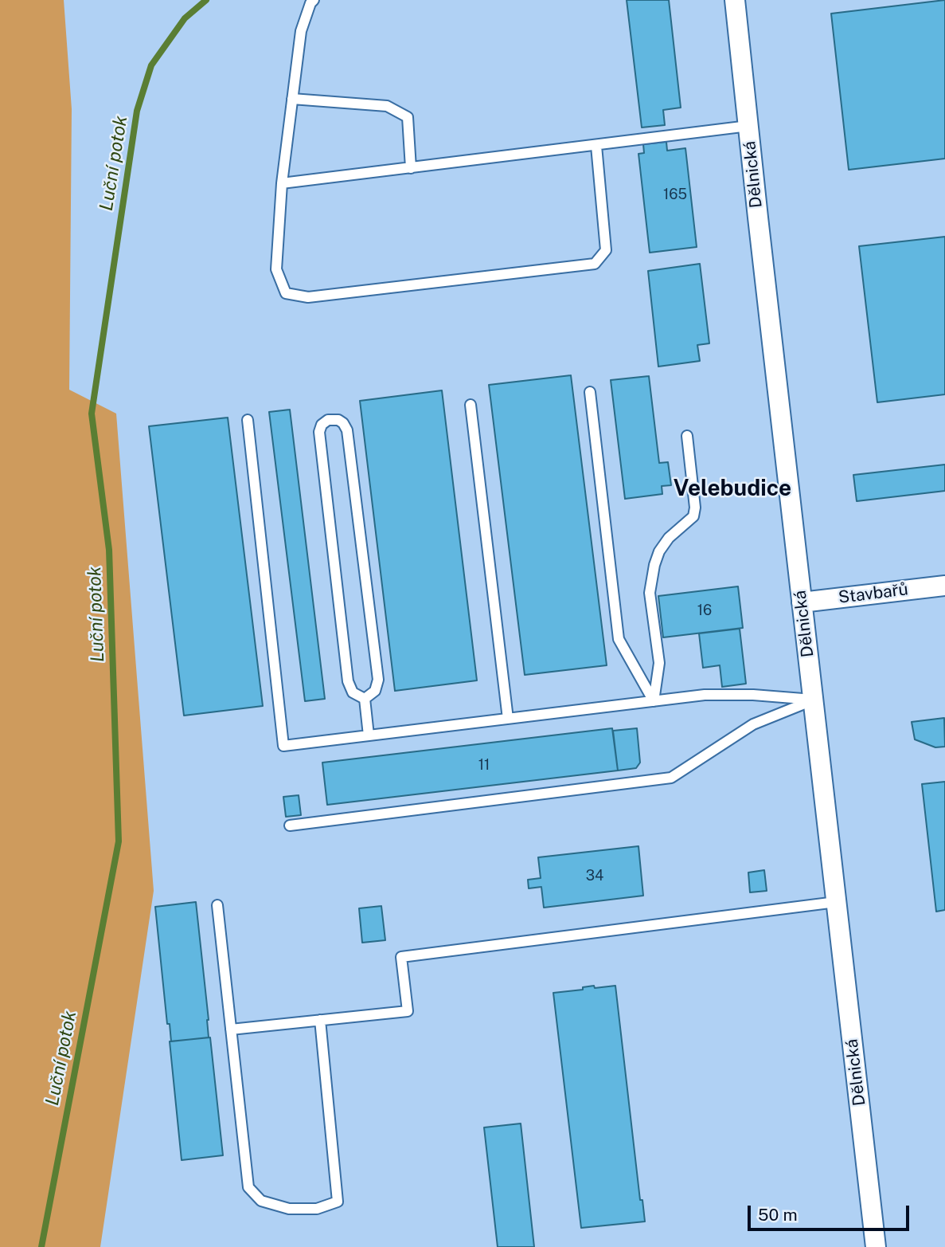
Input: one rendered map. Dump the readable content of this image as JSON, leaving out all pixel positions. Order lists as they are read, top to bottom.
{
  "streets": {
    "street": ["Dělnická", "Stavbařů"]
  },
  "crossings": [
    ["Dělnická", "Stavbařů"]
  ],
  "districts": ["Velebudice"],
  "water": ["Luční potok"],
  "house_numbers": [
    "165",
    "16",
    "11",
    "34"
  ],
  "scale_bar": "50 m"
}
